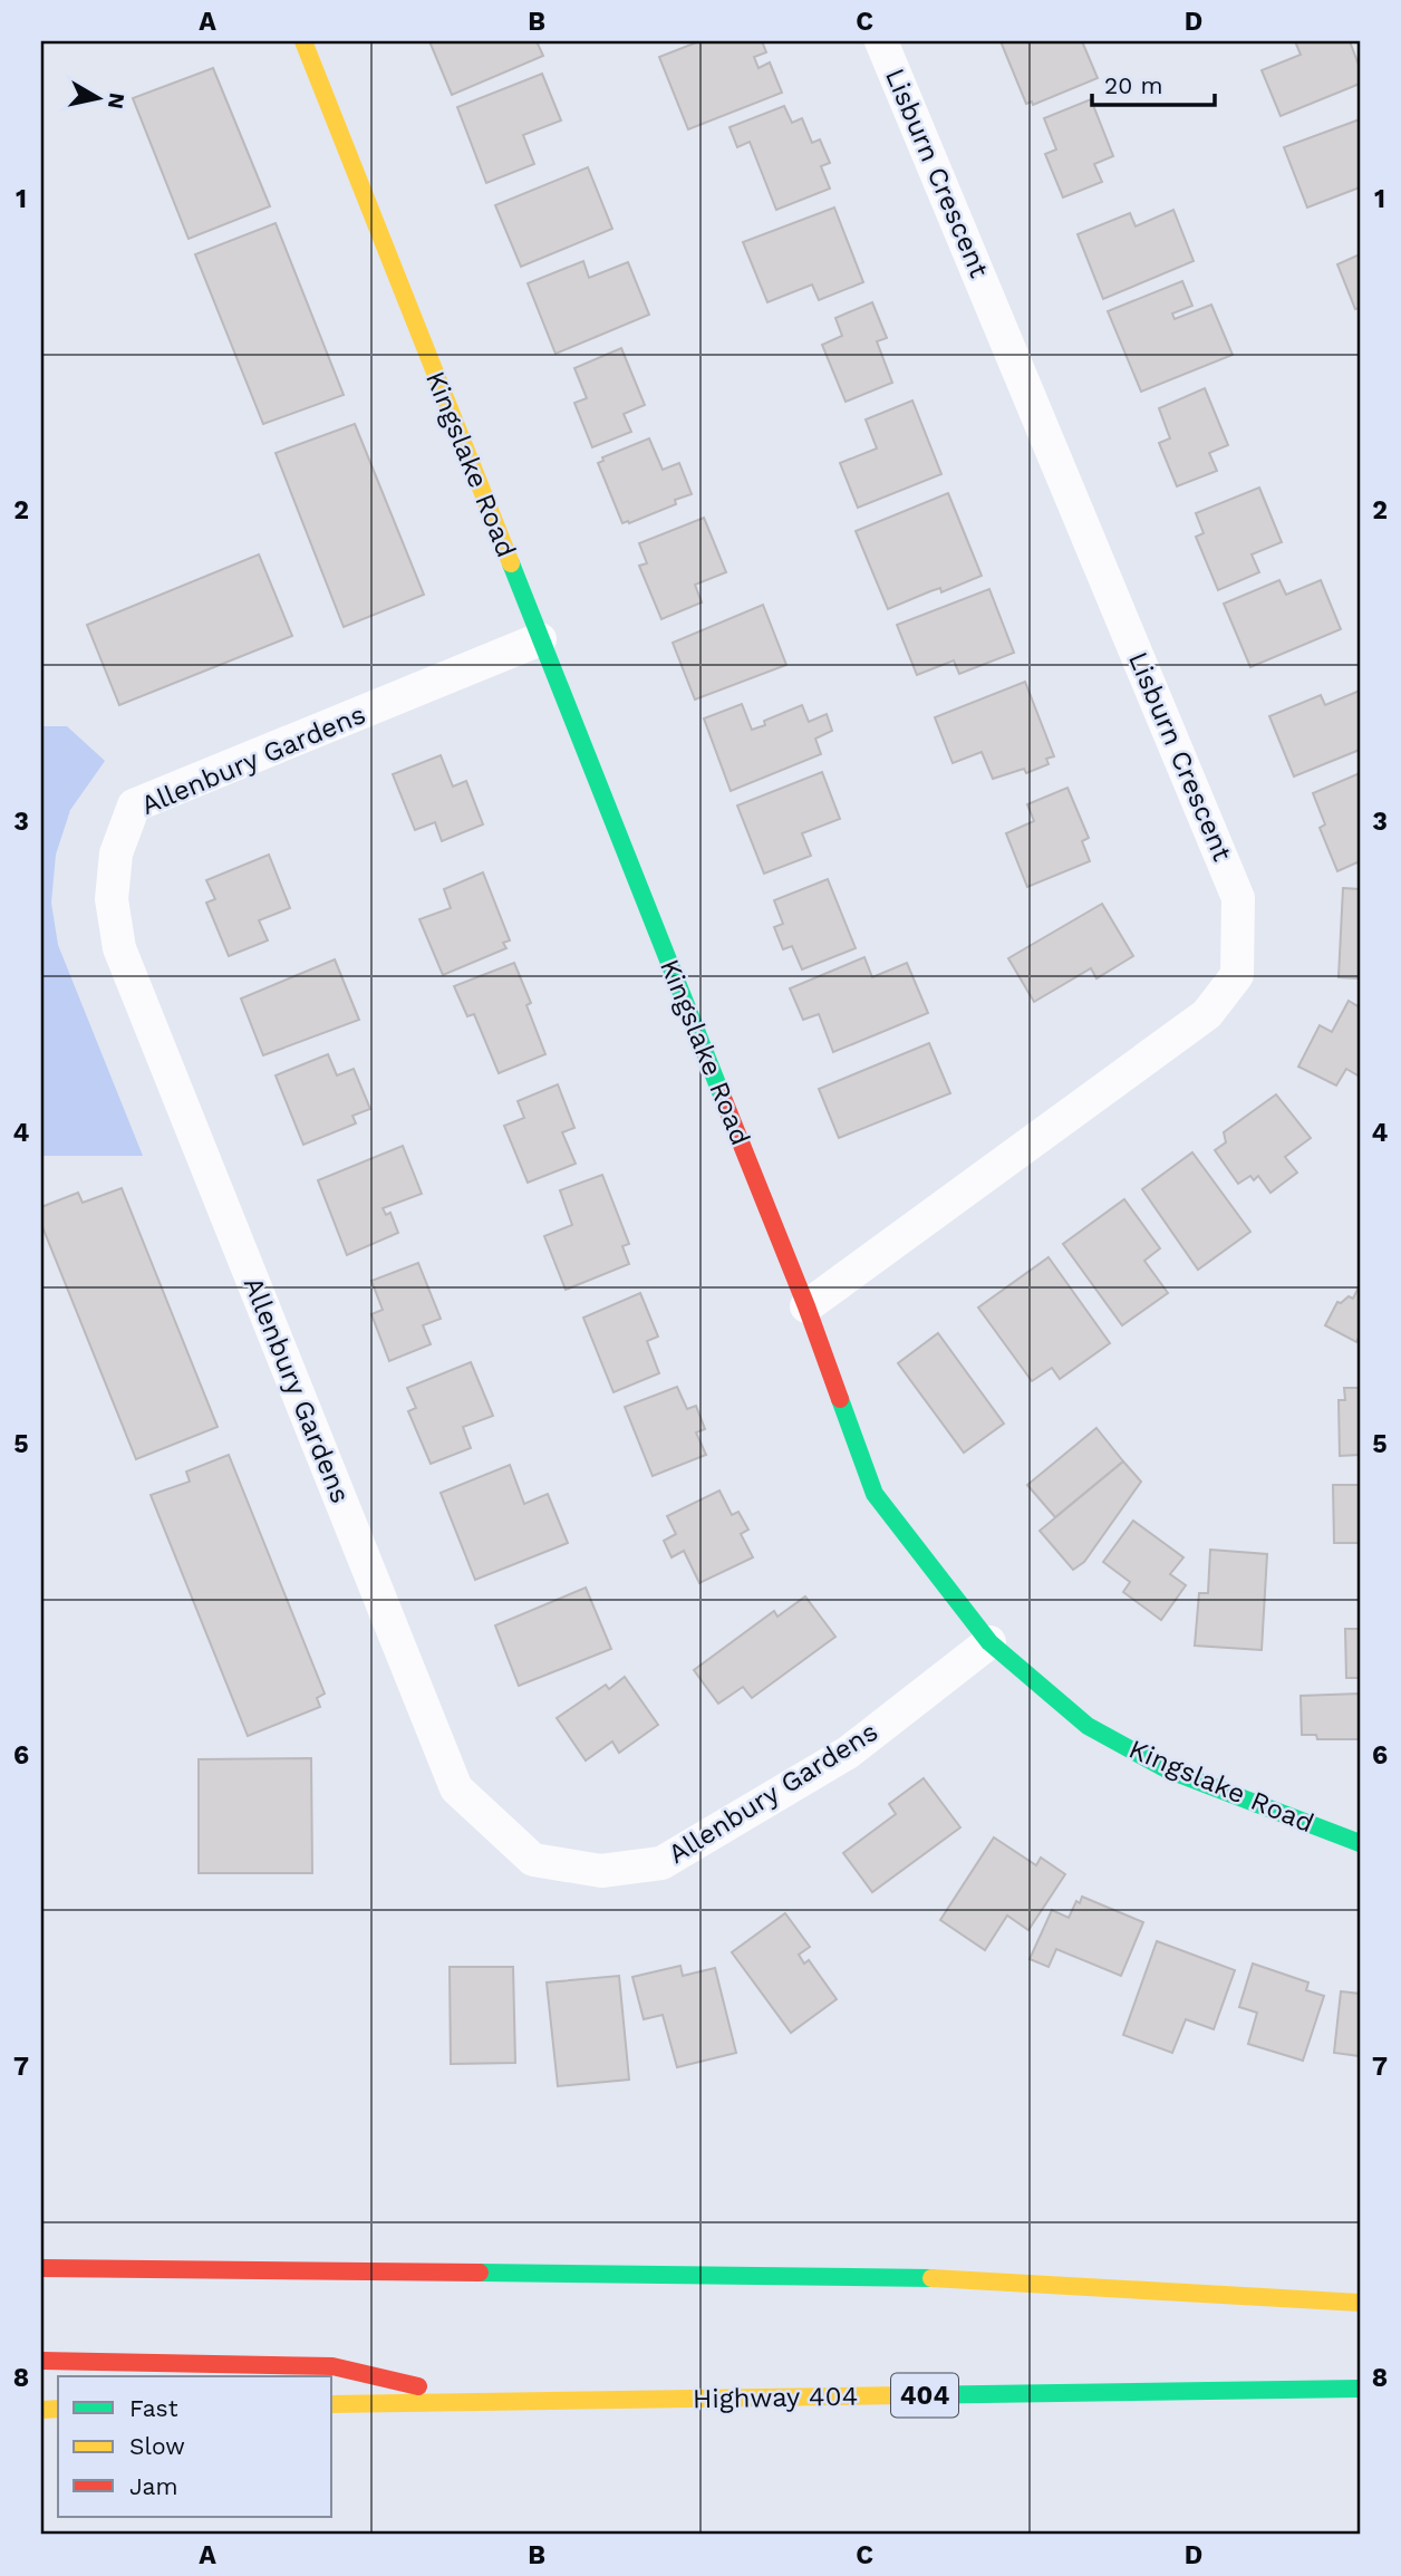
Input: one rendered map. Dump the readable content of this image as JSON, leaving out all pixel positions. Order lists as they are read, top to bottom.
{
  "streets": {
    "main road": ["Kingslake Road", "404", "Highway 404"],
    "street": ["Lisburn Crescent", "Allenbury Gardens"]
  },
  "crossings": [
    ["Lisburn Crescent", "Kingslake Road"],
    ["Kingslake Road", "Allenbury Gardens"]
  ],
  "legend": ["Fast", "Slow", "Jam"],
  "scale_bar": "20 m",
  "north": "right",
  "grid": {
    "columns": [
      "A",
      "B",
      "C",
      "D"
    ],
    "rows": [
      "1",
      "2",
      "3",
      "4",
      "5",
      "6",
      "7",
      "8"
    ]
  }
}
